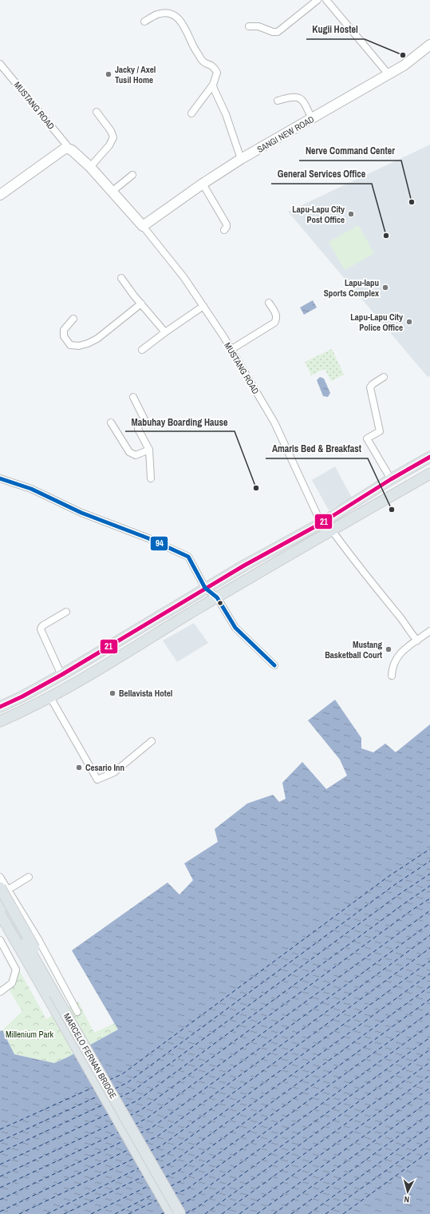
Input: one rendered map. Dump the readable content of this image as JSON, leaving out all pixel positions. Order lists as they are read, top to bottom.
{
  "streets": {
    "main road": ["MARCELO FERNAN BRIDGE"],
    "street": ["MUSTANG ROAD", "SANGI NEW ROAD"]
  },
  "crossings": [
    ["MUSTANG ROAD", "SANGI NEW ROAD"]
  ],
  "parks": ["Millenium Park"],
  "places": [
    "Kugii Hostel",
    "Jacky / Axel Tusil Home",
    "Nerve Command Center",
    "Lapu-Lapu City Post Office",
    "General Services Office",
    "Lapu-lapu Sports Complex",
    "Lapu-Lapu City Police Office",
    "Mabuhay Boarding Hause",
    "Amaris Bed & Breakfast",
    "Mustang Basketball Court",
    "Bellavista Hotel",
    "Cesario Inn"
  ],
  "lines": ["transit line 21", "transit line 94"],
  "north": "bottom"
}
